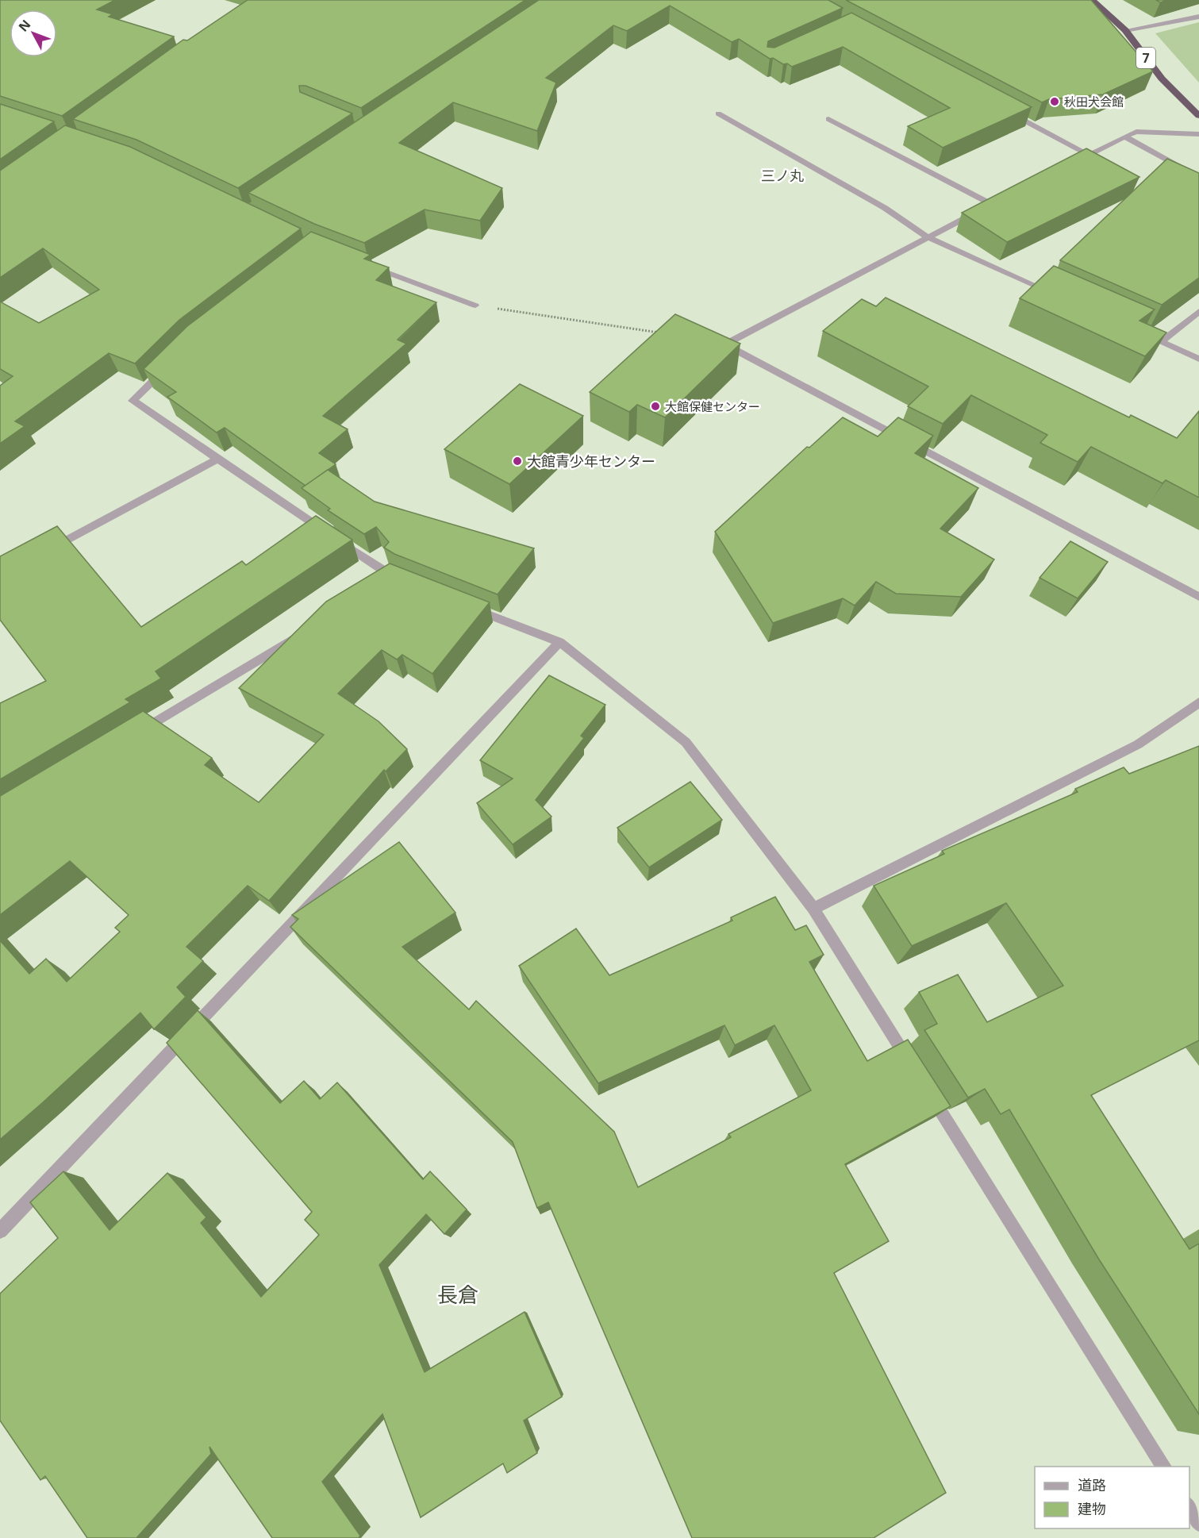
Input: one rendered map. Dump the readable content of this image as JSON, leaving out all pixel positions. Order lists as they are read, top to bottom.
{
  "streets": {
    "highway": ["7"]
  },
  "districts": ["三ノ丸", "長倉"],
  "places": ["秋田犬会館", "大館保健センター", "大館青少年センター"],
  "legend": ["道路", "建物"],
  "north": "top left"
}
